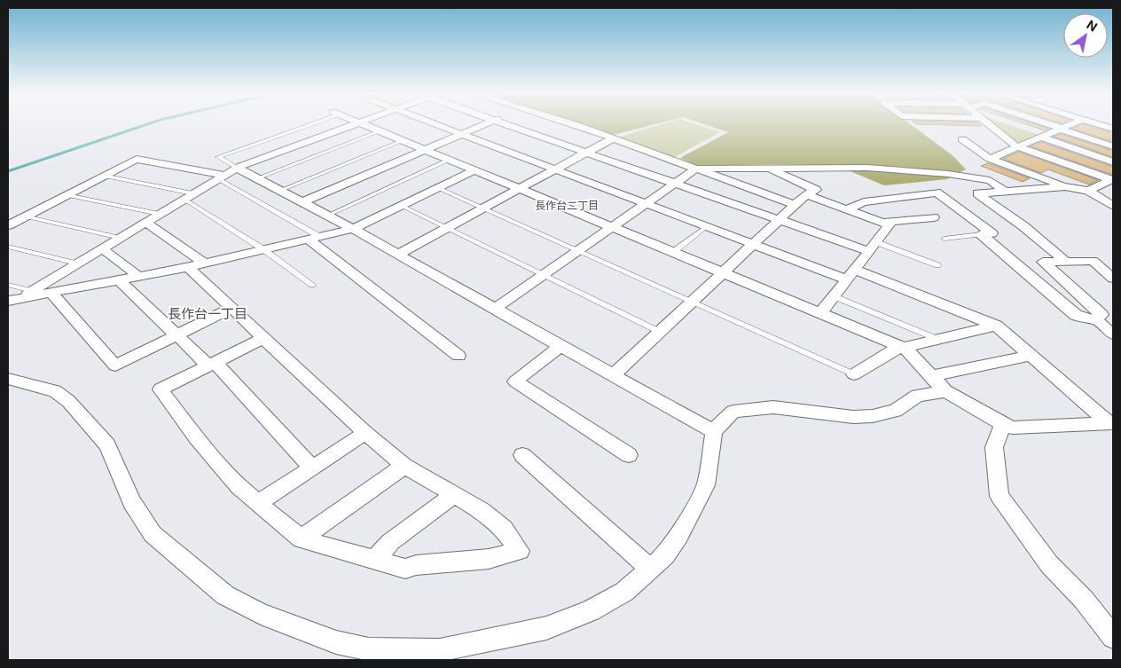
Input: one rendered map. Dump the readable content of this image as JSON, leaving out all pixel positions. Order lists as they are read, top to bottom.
{
  "districts": ["長作台二丁目", "長作台一丁目"],
  "north": "top right"
}
